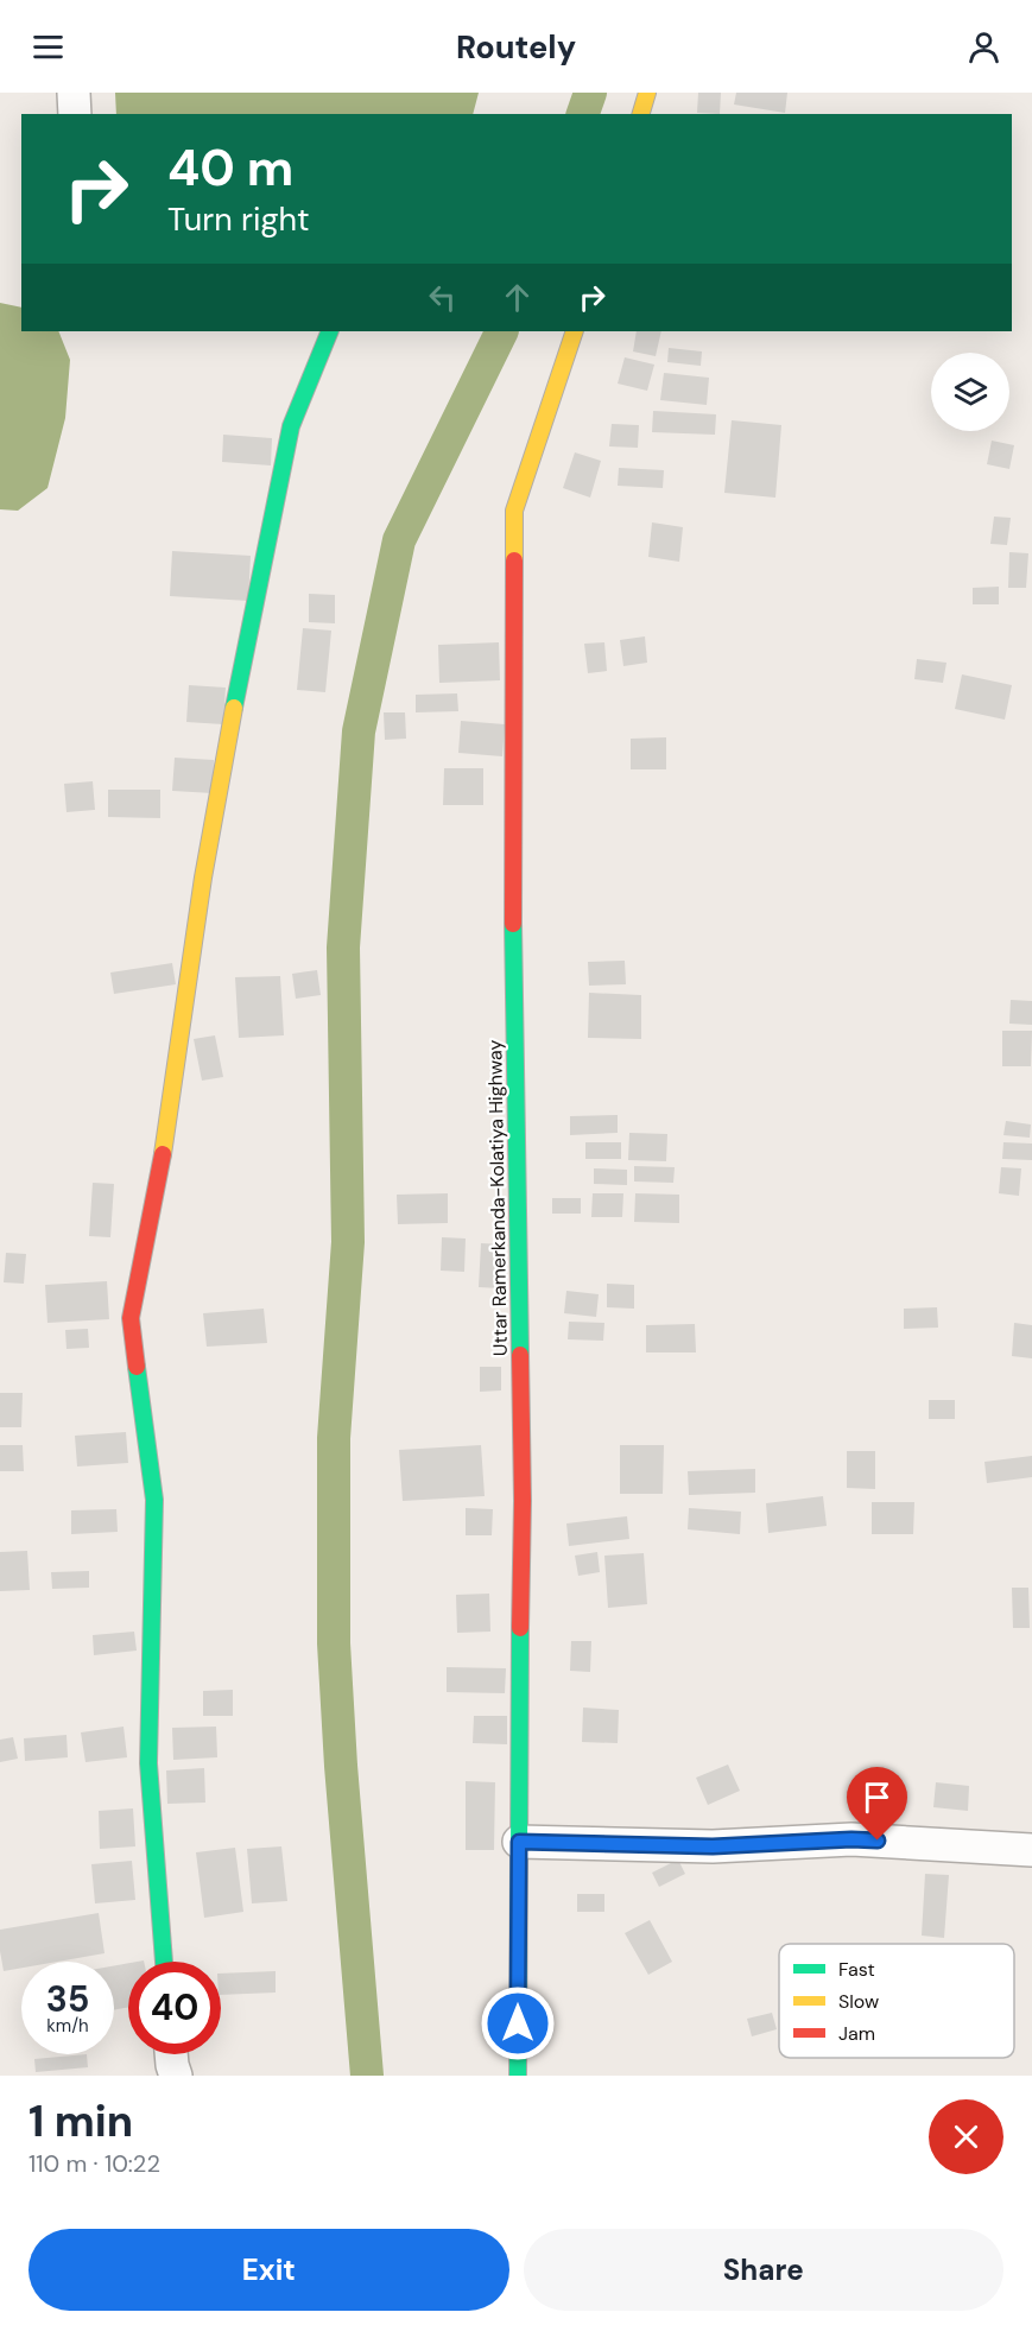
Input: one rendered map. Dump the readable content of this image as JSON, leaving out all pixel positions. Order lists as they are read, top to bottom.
{
  "streets": {
    "street": ["Uttar Ramerkanda-Kolatiya Highway"]
  },
  "legend": ["Fast", "Slow", "Jam"],
  "page": {
    "header": "Routely",
    "turn": ["40 m", "Turn right"],
    "speed": "35 km/h",
    "limit": "40",
    "heading": ["1 min", "110 m · 10:22"],
    "buttons": ["Exit", "Share"]
  }
}
